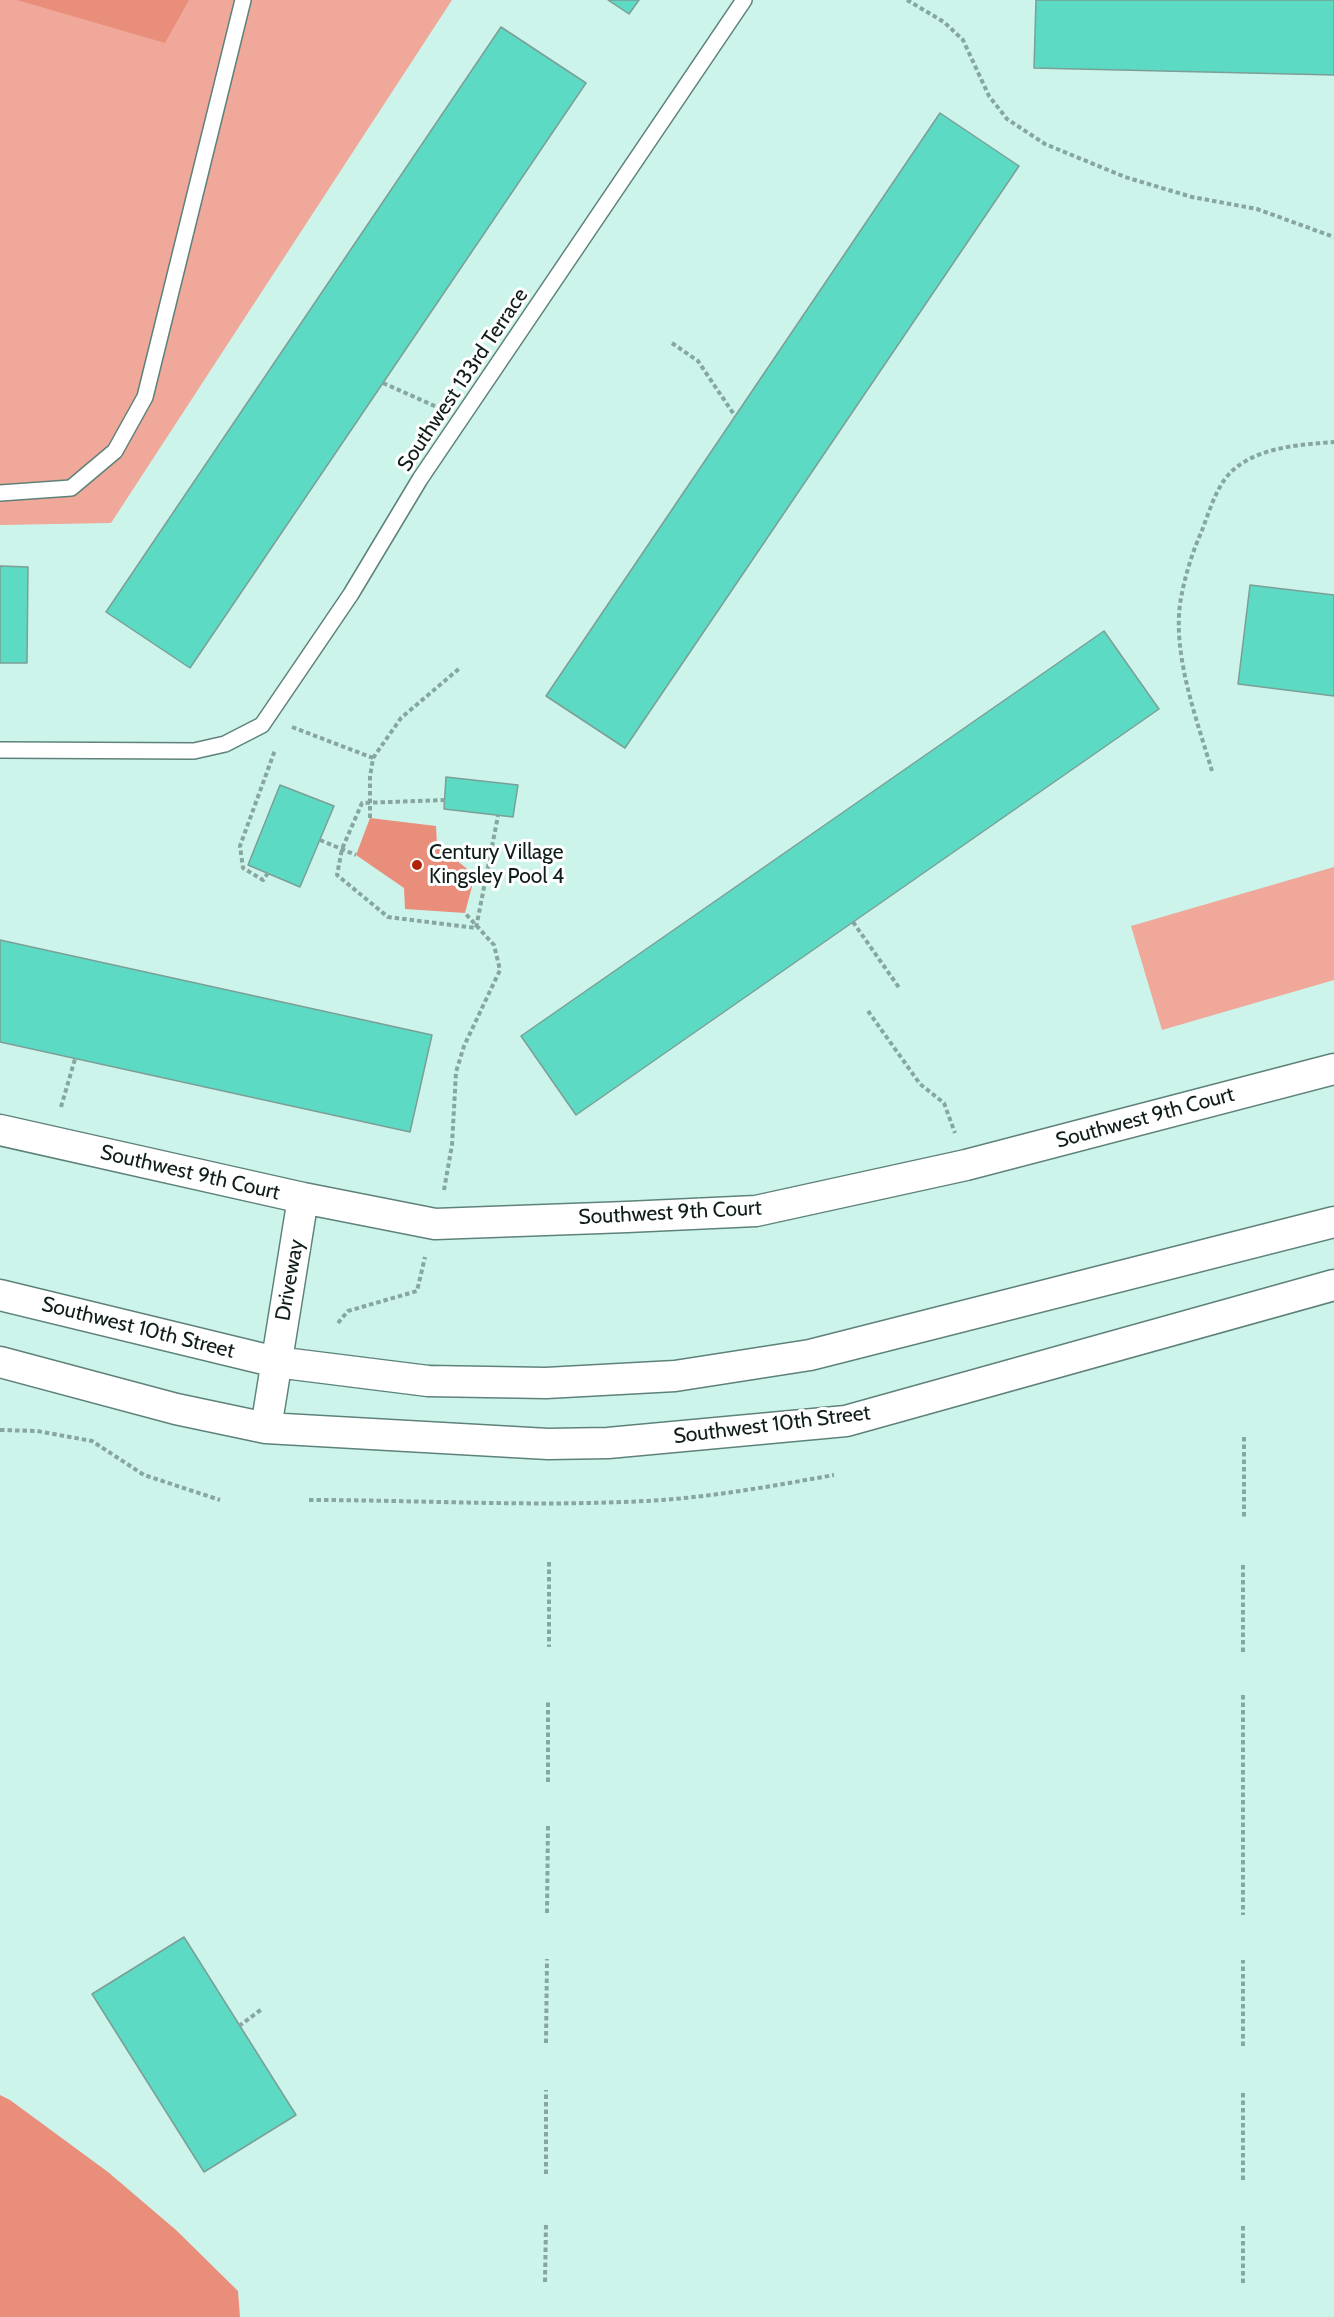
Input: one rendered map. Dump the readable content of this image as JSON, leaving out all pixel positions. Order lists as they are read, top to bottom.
{
  "streets": {
    "street": ["Southwest 9th Court", "Driveway", "Southwest 10th Street"],
    "lane": ["Southwest 133rd Terrace"]
  },
  "crossings": [
    ["Southwest 9th Court", "Driveway"],
    ["Driveway", "Southwest 10th Street"]
  ],
  "places": ["Century Village Kingsley Pool 4"]
}
